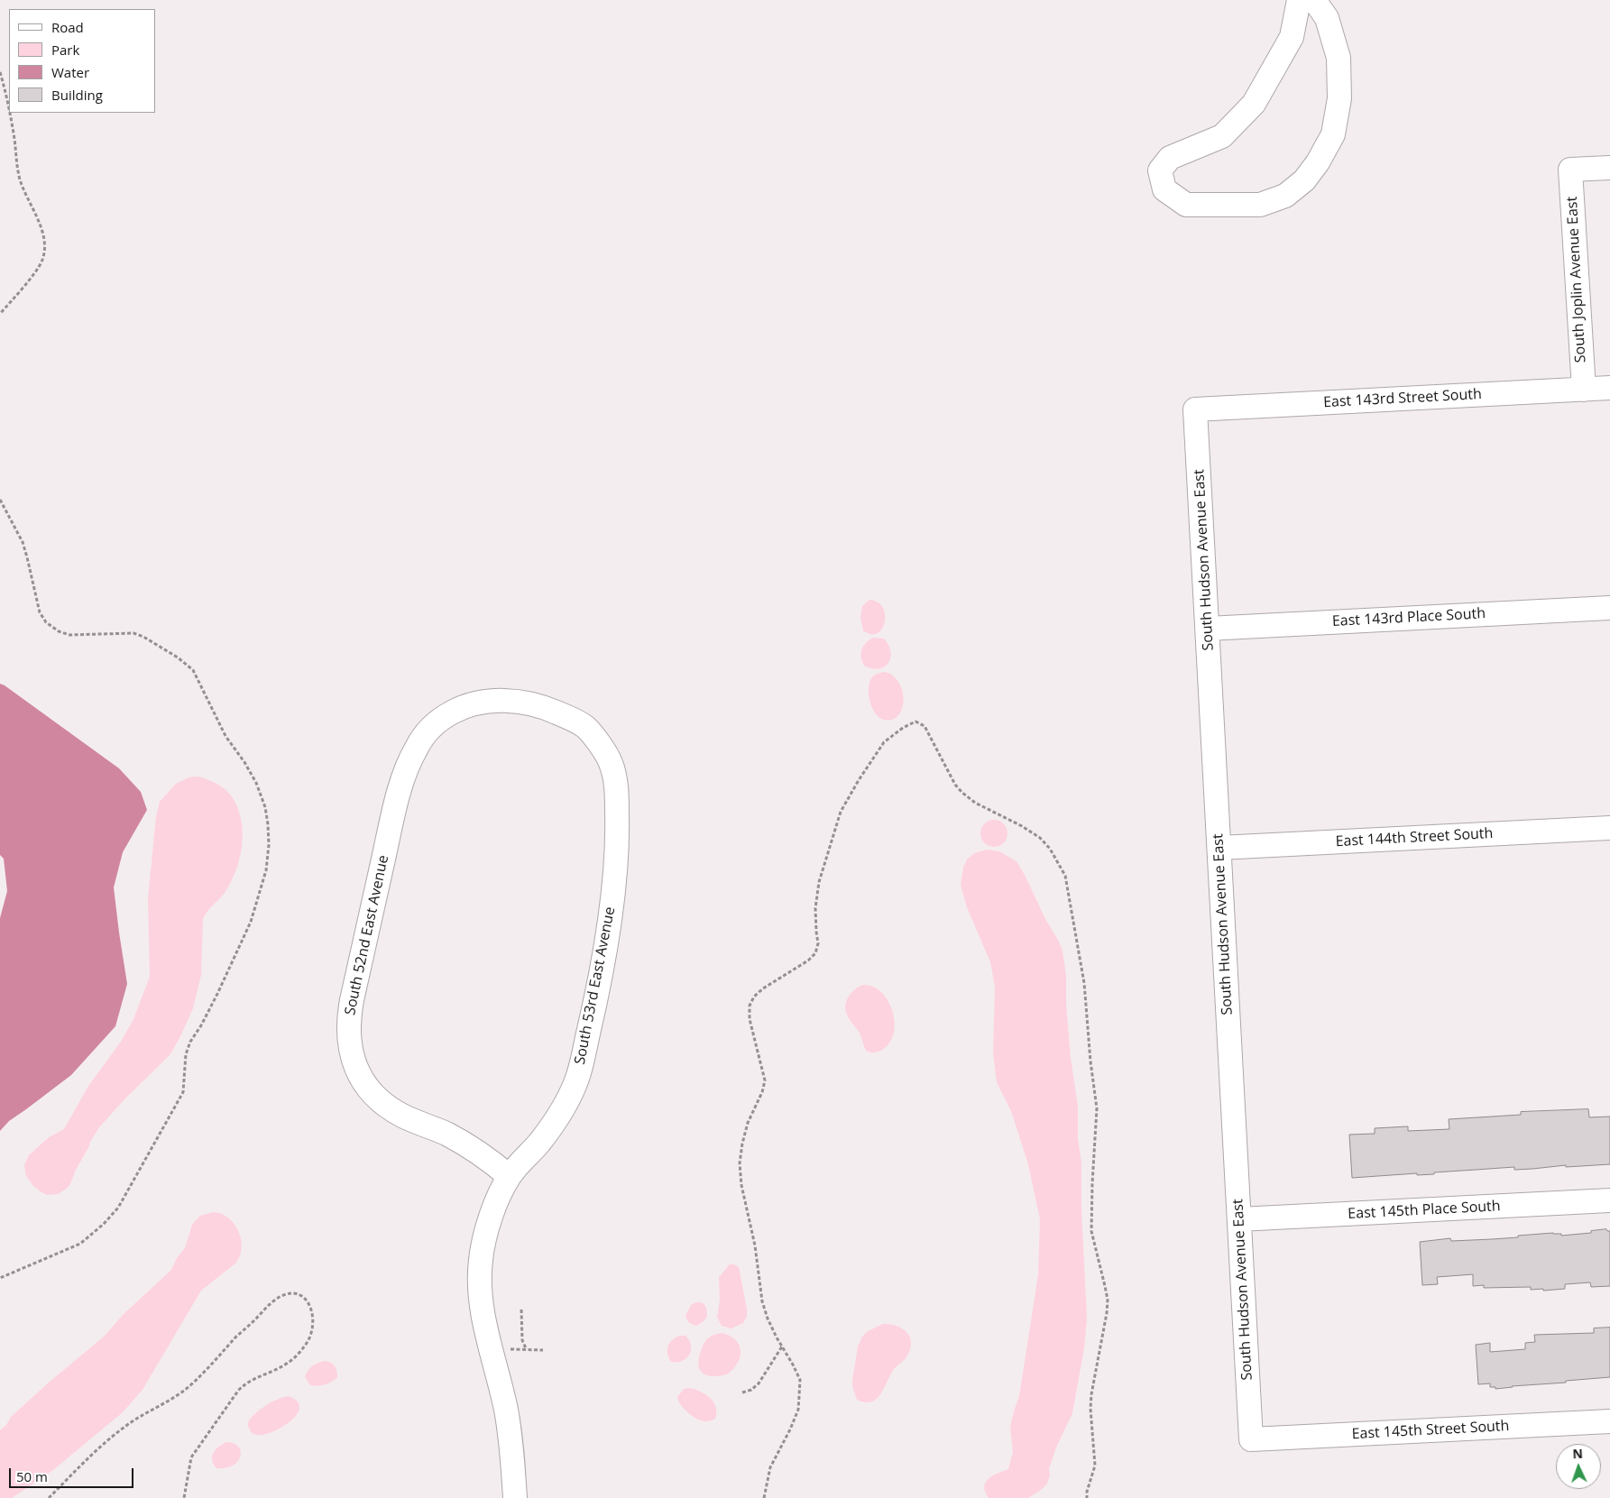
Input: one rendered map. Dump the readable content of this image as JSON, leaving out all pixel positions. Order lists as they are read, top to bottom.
{
  "streets": {
    "street": [
      "South Joplin Avenue East",
      "East 143rd Street South",
      "South Hudson Avenue East",
      "East 143rd Place South",
      "East 144th Street South",
      "South 52nd East Avenue",
      "South 53rd East Avenue",
      "East 145th Place South",
      "East 145th Street South"
    ]
  },
  "crossings": [
    ["South Joplin Avenue East", "East 143rd Street South"],
    ["East 143rd Street South", "South Hudson Avenue East"],
    ["South Hudson Avenue East", "East 143rd Place South"],
    ["South Hudson Avenue East", "East 144th Street South"],
    ["South Hudson Avenue East", "East 145th Place South"],
    ["South Hudson Avenue East", "East 145th Street South"],
    ["South 52nd East Avenue", "South 53rd East Avenue"]
  ],
  "legend": [
    "Road",
    "Park",
    "Water",
    "Building"
  ],
  "scale_bar": "50 m",
  "north": "top"
}
